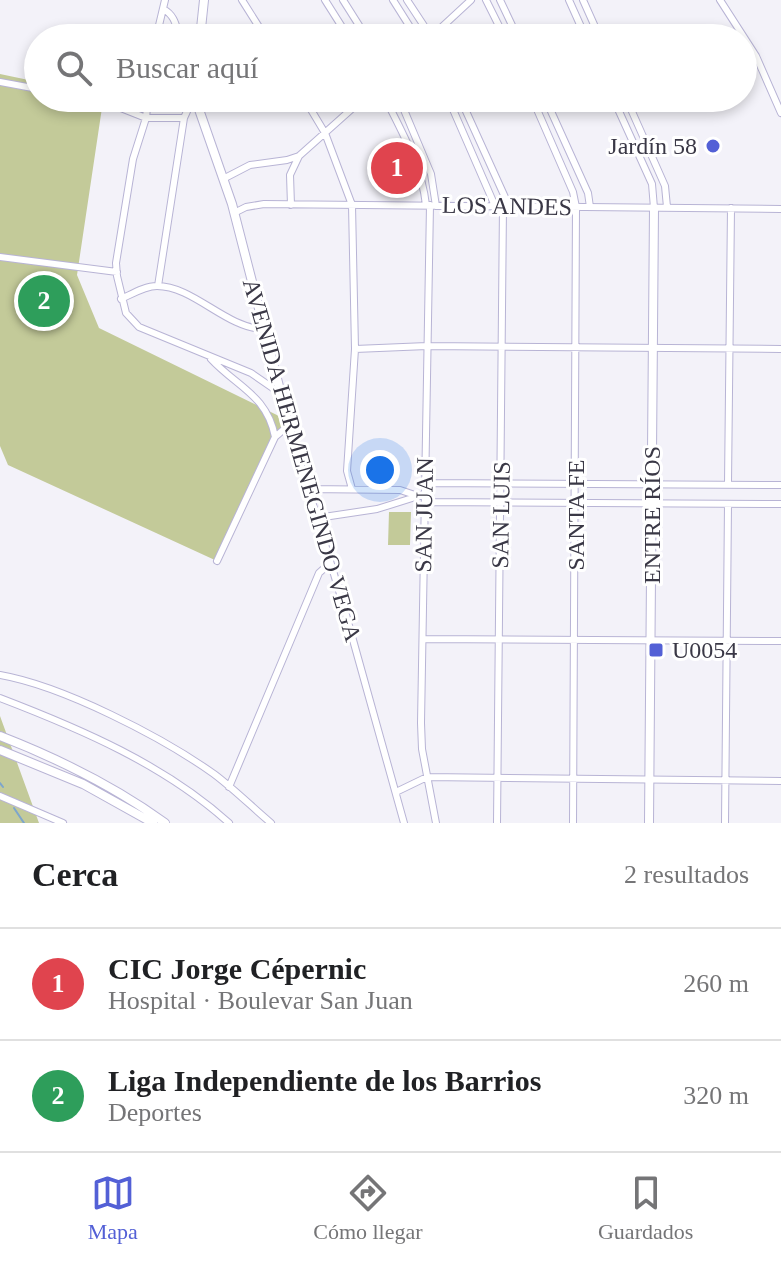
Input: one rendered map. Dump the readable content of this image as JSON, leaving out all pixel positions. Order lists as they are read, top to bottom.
{
  "streets": {
    "street": [
      "LOS ANDES",
      "AVENIDA HERMENEGINDO VEGA",
      "SAN JUAN",
      "SAN LUIS",
      "SANTA FE",
      "ENTRE RÍOS"
    ]
  },
  "crossings": [
    ["LOS ANDES", "AVENIDA HERMENEGINDO VEGA"],
    ["LOS ANDES", "SAN JUAN"],
    ["LOS ANDES", "SAN LUIS"],
    ["LOS ANDES", "SANTA FE"],
    ["LOS ANDES", "ENTRE RÍOS"]
  ],
  "places": {
    "other": ["Jardín 58"],
    "transit": ["U0054"]
  },
  "page": {
    "search": "Buscar aquí",
    "pins": ["1", "2"],
    "heading": ["Cerca", "2 resultados"],
    "list": [
      {
        "mark": "1",
        "name": "CIC Jorge Cépernic",
        "note": "Hospital · Boulevar San Juan",
        "value": "260 m"
      },
      {
        "mark": "2",
        "name": "Liga Independiente de los Barrios",
        "note": "Deportes",
        "value": "320 m"
      }
    ],
    "nav": ["Mapa", "Cómo llegar", "Guardados"]
  }
}
